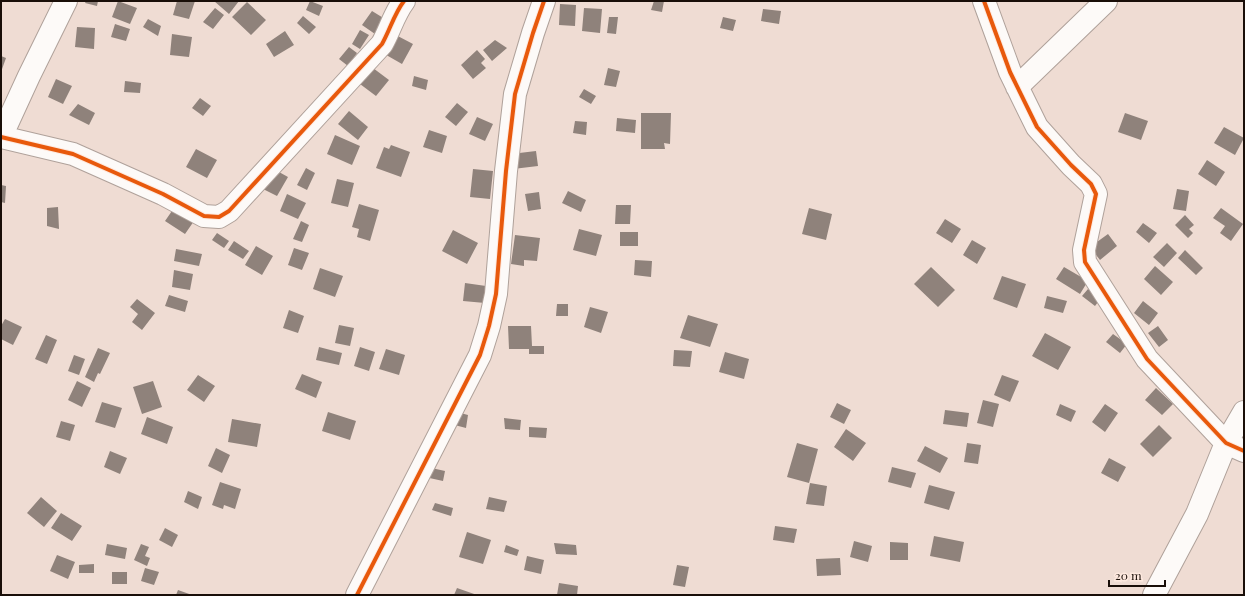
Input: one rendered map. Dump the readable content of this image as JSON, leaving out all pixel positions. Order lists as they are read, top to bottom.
{
  "scale_bar": "20 m"
}
